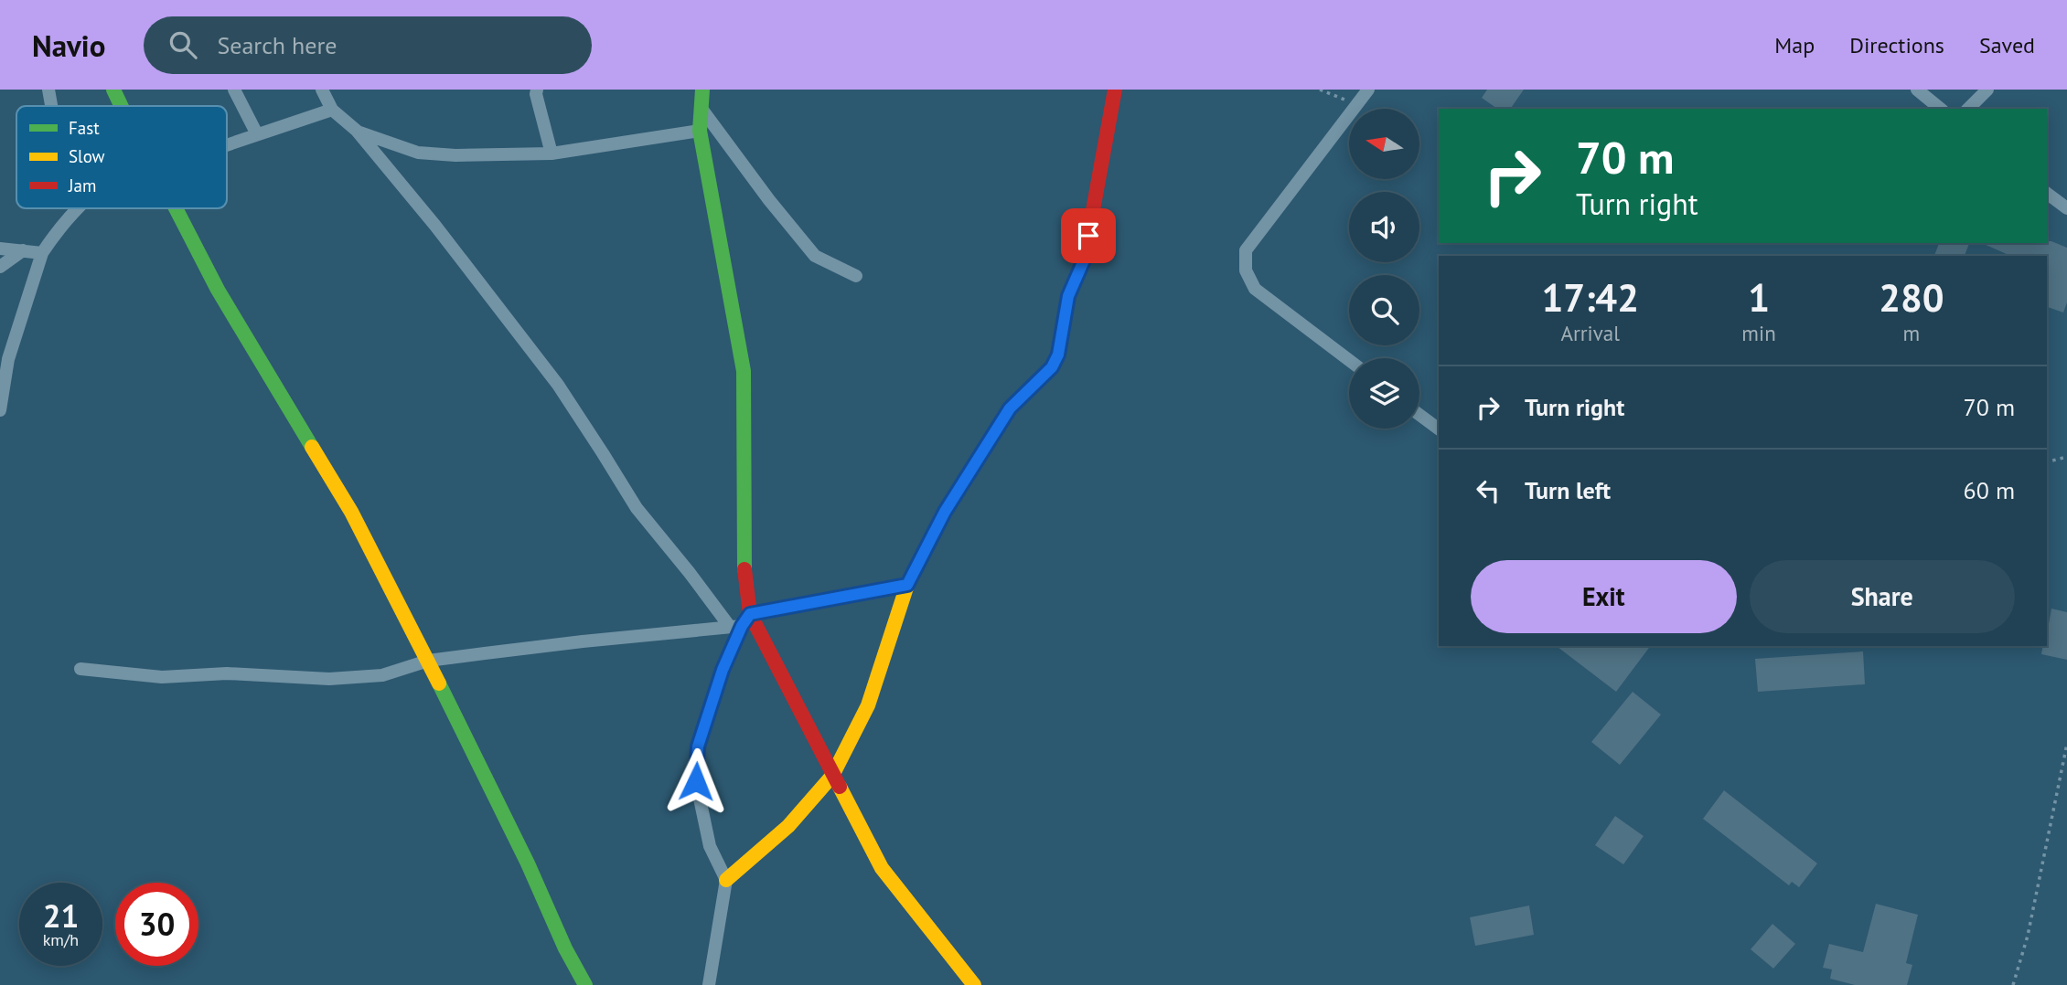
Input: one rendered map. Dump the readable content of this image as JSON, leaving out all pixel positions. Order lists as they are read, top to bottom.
{
  "legend": ["Fast", "Slow", "Jam"],
  "north": "left",
  "page": {
    "header": "Navio",
    "search": "Search here",
    "nav": ["Map", "Directions", "Saved"],
    "turn": ["70 m", "Turn right"],
    "eta": [
      "17:42",
      "Arrival",
      "1",
      "min",
      "280",
      "m"
    ],
    "list": [
      {
        "name": "Turn right",
        "value": "70 m"
      },
      {
        "name": "Turn left",
        "value": "60 m"
      }
    ],
    "buttons": ["Exit", "Share"],
    "speed": "21 km/h",
    "limit": "30"
  }
}
